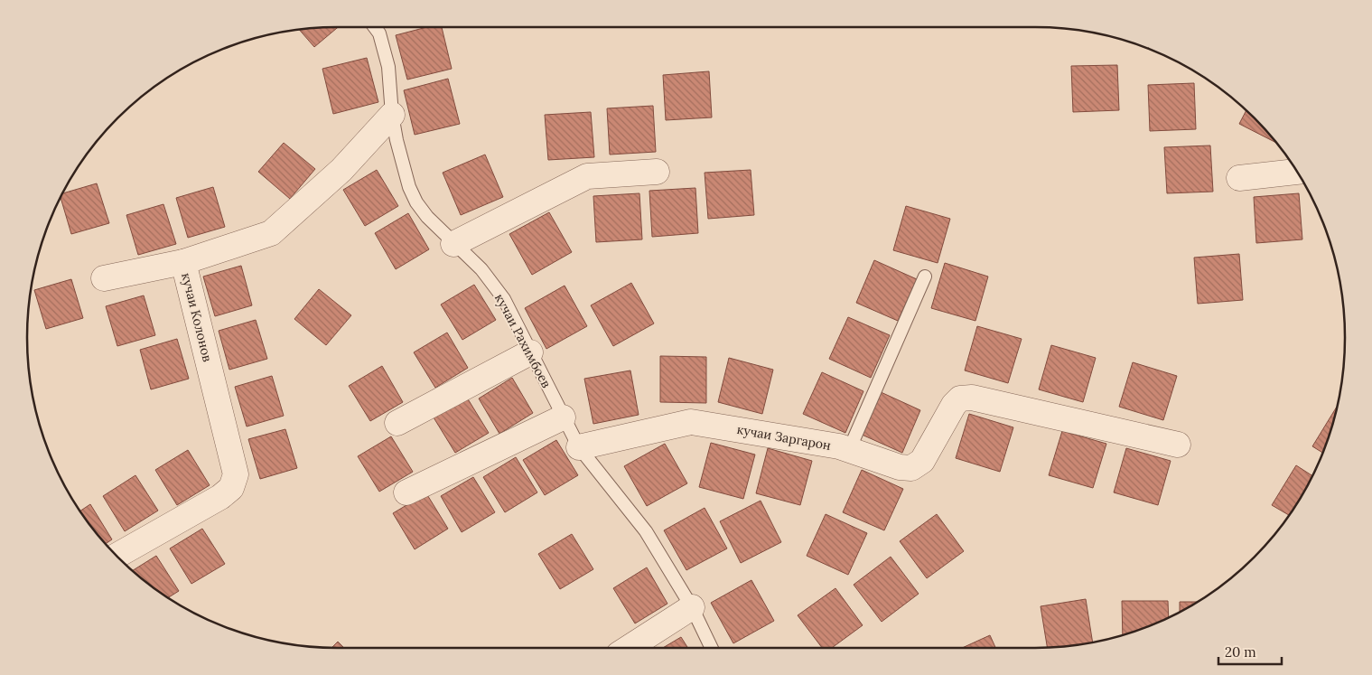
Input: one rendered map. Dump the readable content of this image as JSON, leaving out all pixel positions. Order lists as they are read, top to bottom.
{
  "streets": {
    "street": ["кучаи Колонов", "кучаи Заргарон"],
    "lane": ["кучаи Рахимбоев"]
  },
  "crossings": [
    ["кучаи Колонов", "кучаи Рахимбоев"],
    ["кучаи Рахимбоев", "кучаи Заргарон"]
  ],
  "scale_bar": "20 m"
}
